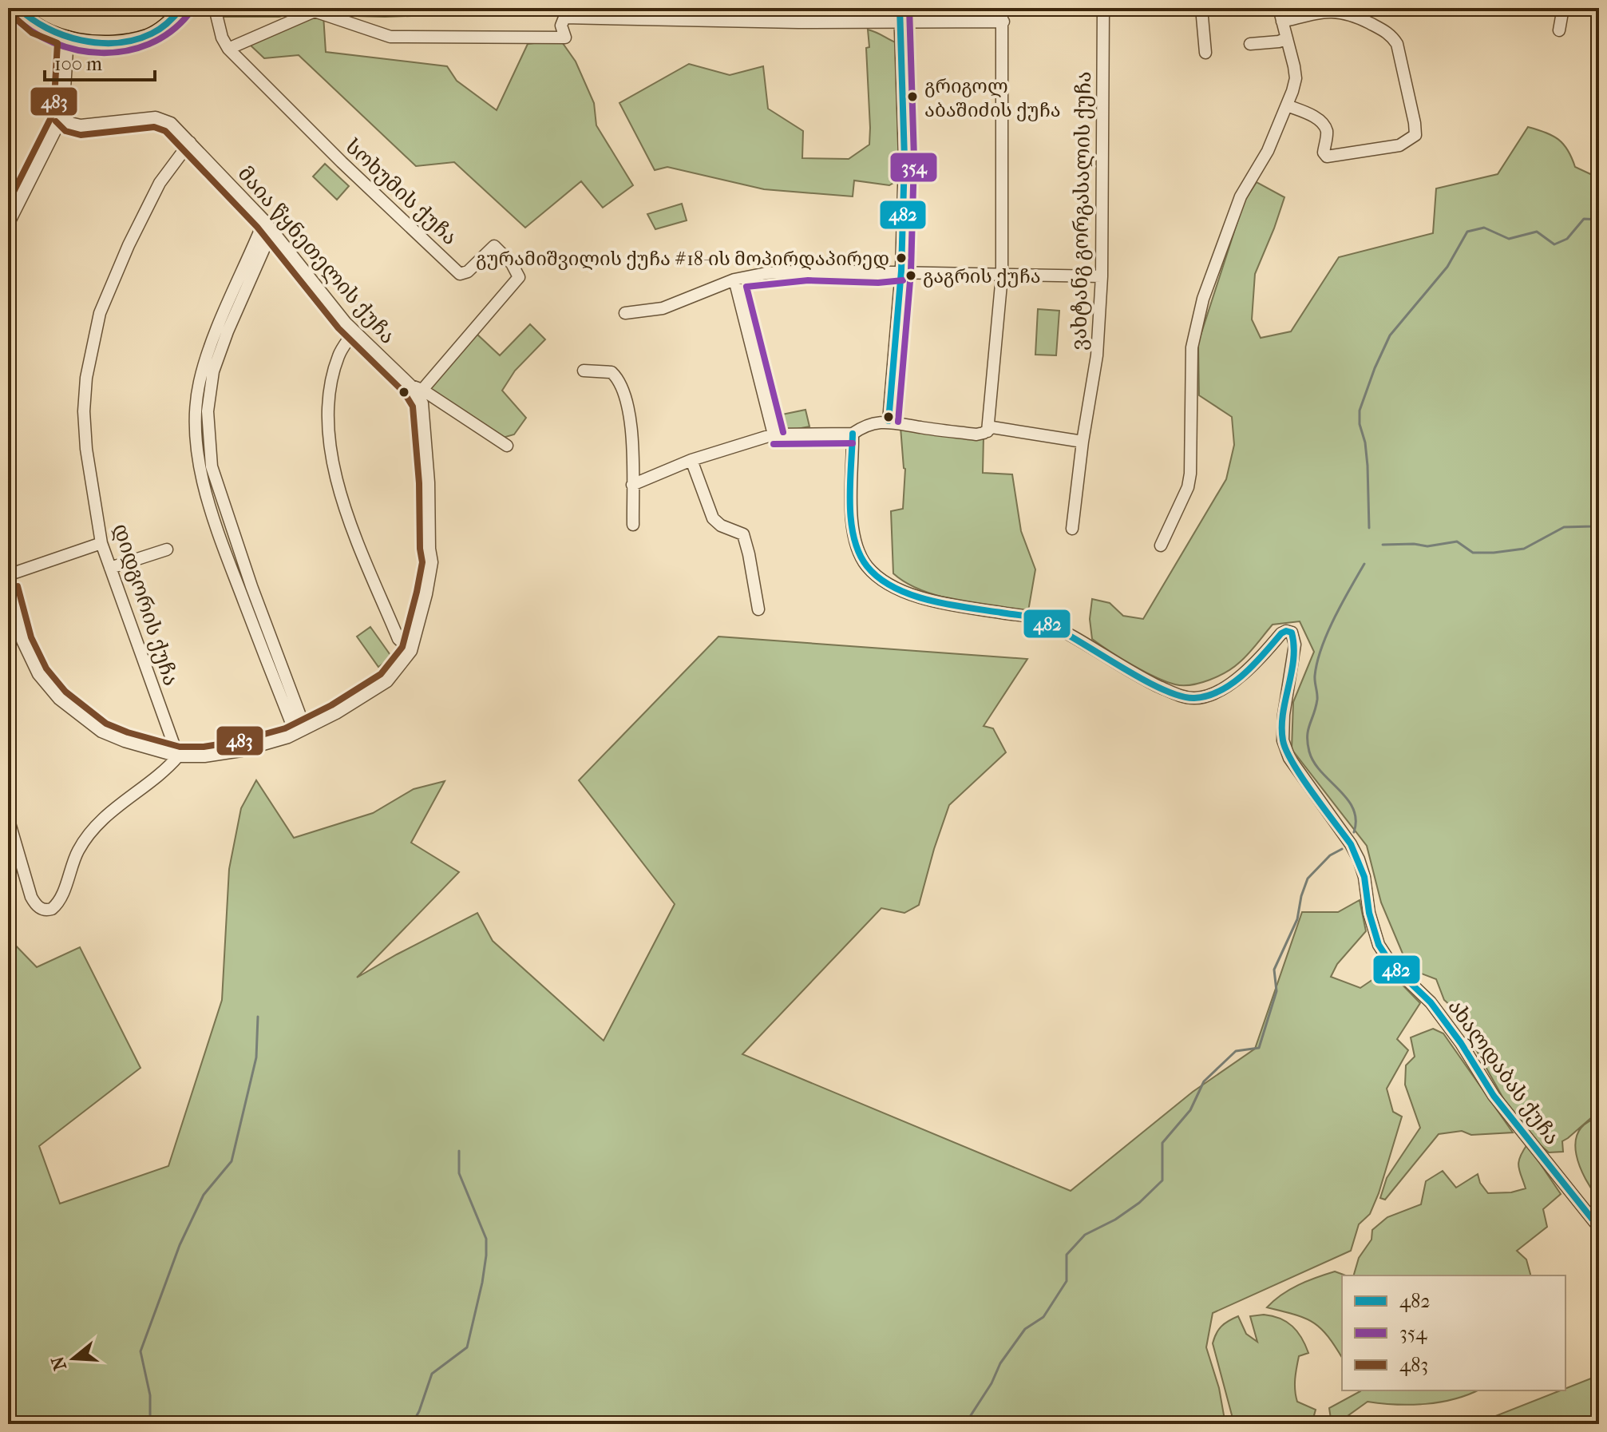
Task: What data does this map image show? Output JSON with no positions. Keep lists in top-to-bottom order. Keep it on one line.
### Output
{"streets":{"street":["სოხუმის ქუჩა","ვახტანგ გორგასალის ქუჩა","მაია წყნეთელის ქუჩა","დიდგორის ქუჩა","ახალდაბას ქუჩა"]},"crossings":[["სოხუმის ქუჩა","მაია წყნეთელის ქუჩა"],["მაია წყნეთელის ქუჩა","დიდგორის ქუჩა"]],"places":["გრიგოლ აბაშიძის ქუჩა","გურამიშვილის ქუჩა #18-ის მოპირდაპირედ","გაგრის ქუჩა"],"lines":["transit line 482","transit line 354","transit line 483"],"legend":["482","354","483"],"scale_bar":"100 m","north":"left"}
